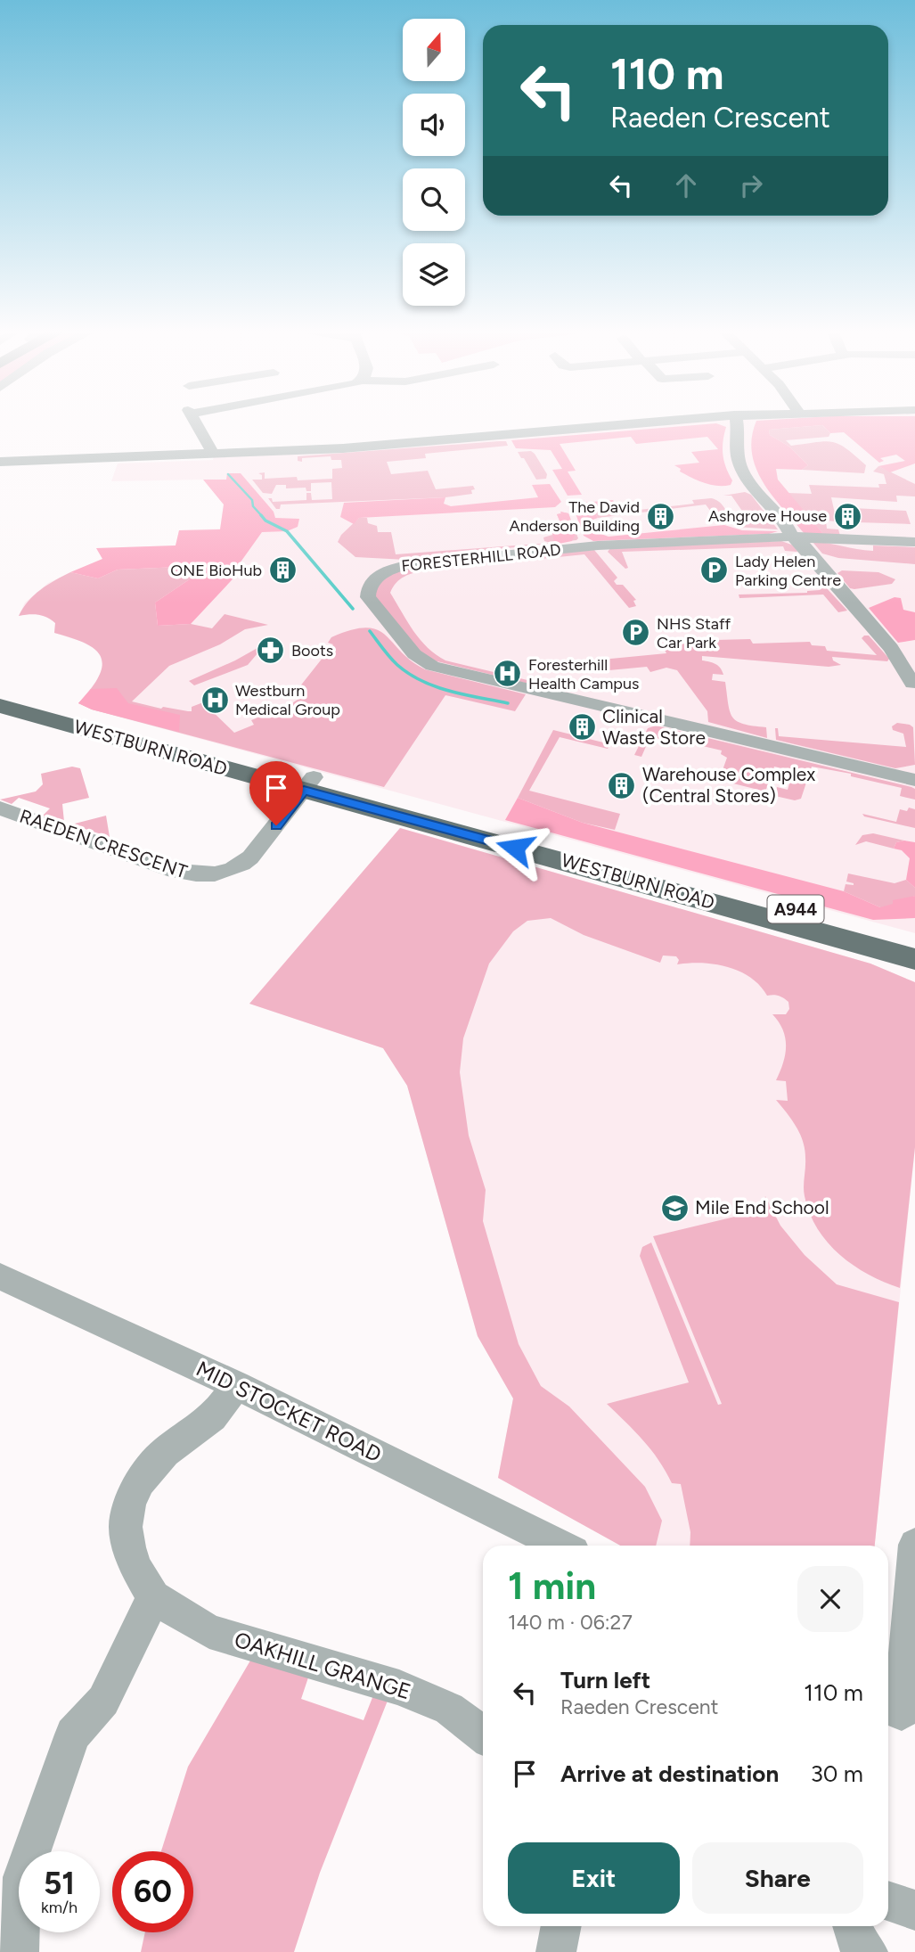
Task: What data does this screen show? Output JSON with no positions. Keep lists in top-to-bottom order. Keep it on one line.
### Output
{"streets":{"main road":["WESTBURN ROAD","A944"],"street":["FORESTERHILL ROAD","RAEDEN CRESCENT","MID STOCKET ROAD","OAKHILL GRANGE"]},"crossings":[["WESTBURN ROAD","RAEDEN CRESCENT"],["MID STOCKET ROAD","OAKHILL GRANGE"]],"places":{"building":["The David Anderson Building","Ashgrove House","ONE BioHub","Clinical Waste Store","Warehouse Complex (Central Stores)"],"parking":["Lady Helen Parking Centre","NHS Staff Car Park"],"pharmacy":["Boots"],"hospital":["Foresterhill Health Campus","Westburn Medical Group"],"school or university":["Mile End School"]},"north":"top","page":{"turn":["110 m","Raeden Crescent"],"heading":["1 min","140 m · 06:27"],"list":[{"name":"Turn left","note":"Raeden Crescent","value":"110 m"},{"name":"Arrive at destination","value":"30 m"}],"buttons":["Exit","Share"],"speed":"51 km/h","limit":"60"}}
